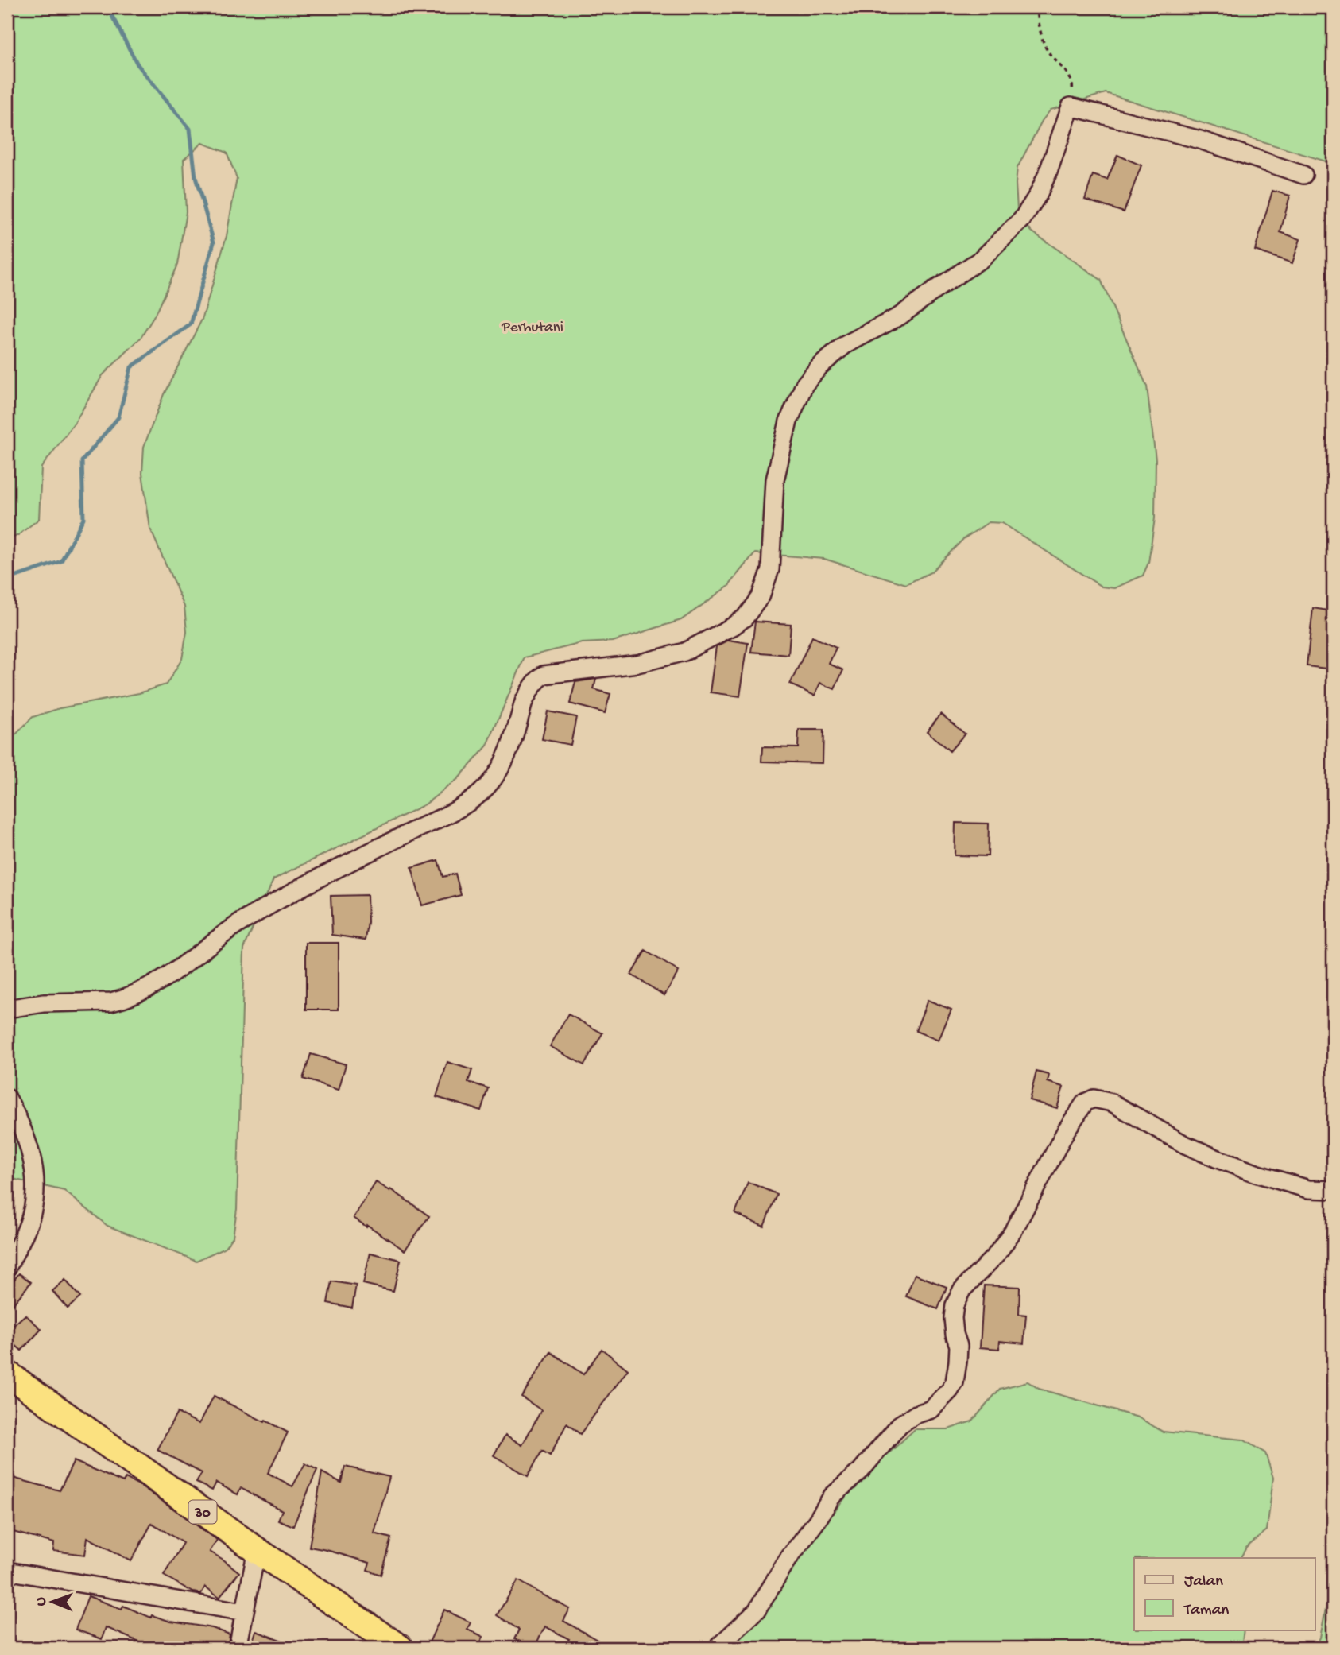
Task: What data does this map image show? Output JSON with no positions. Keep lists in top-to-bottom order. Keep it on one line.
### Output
{"streets":{"highway":["30"]},"parks":["Perhutani"],"legend":["Jalan","Taman"],"north":"left"}
